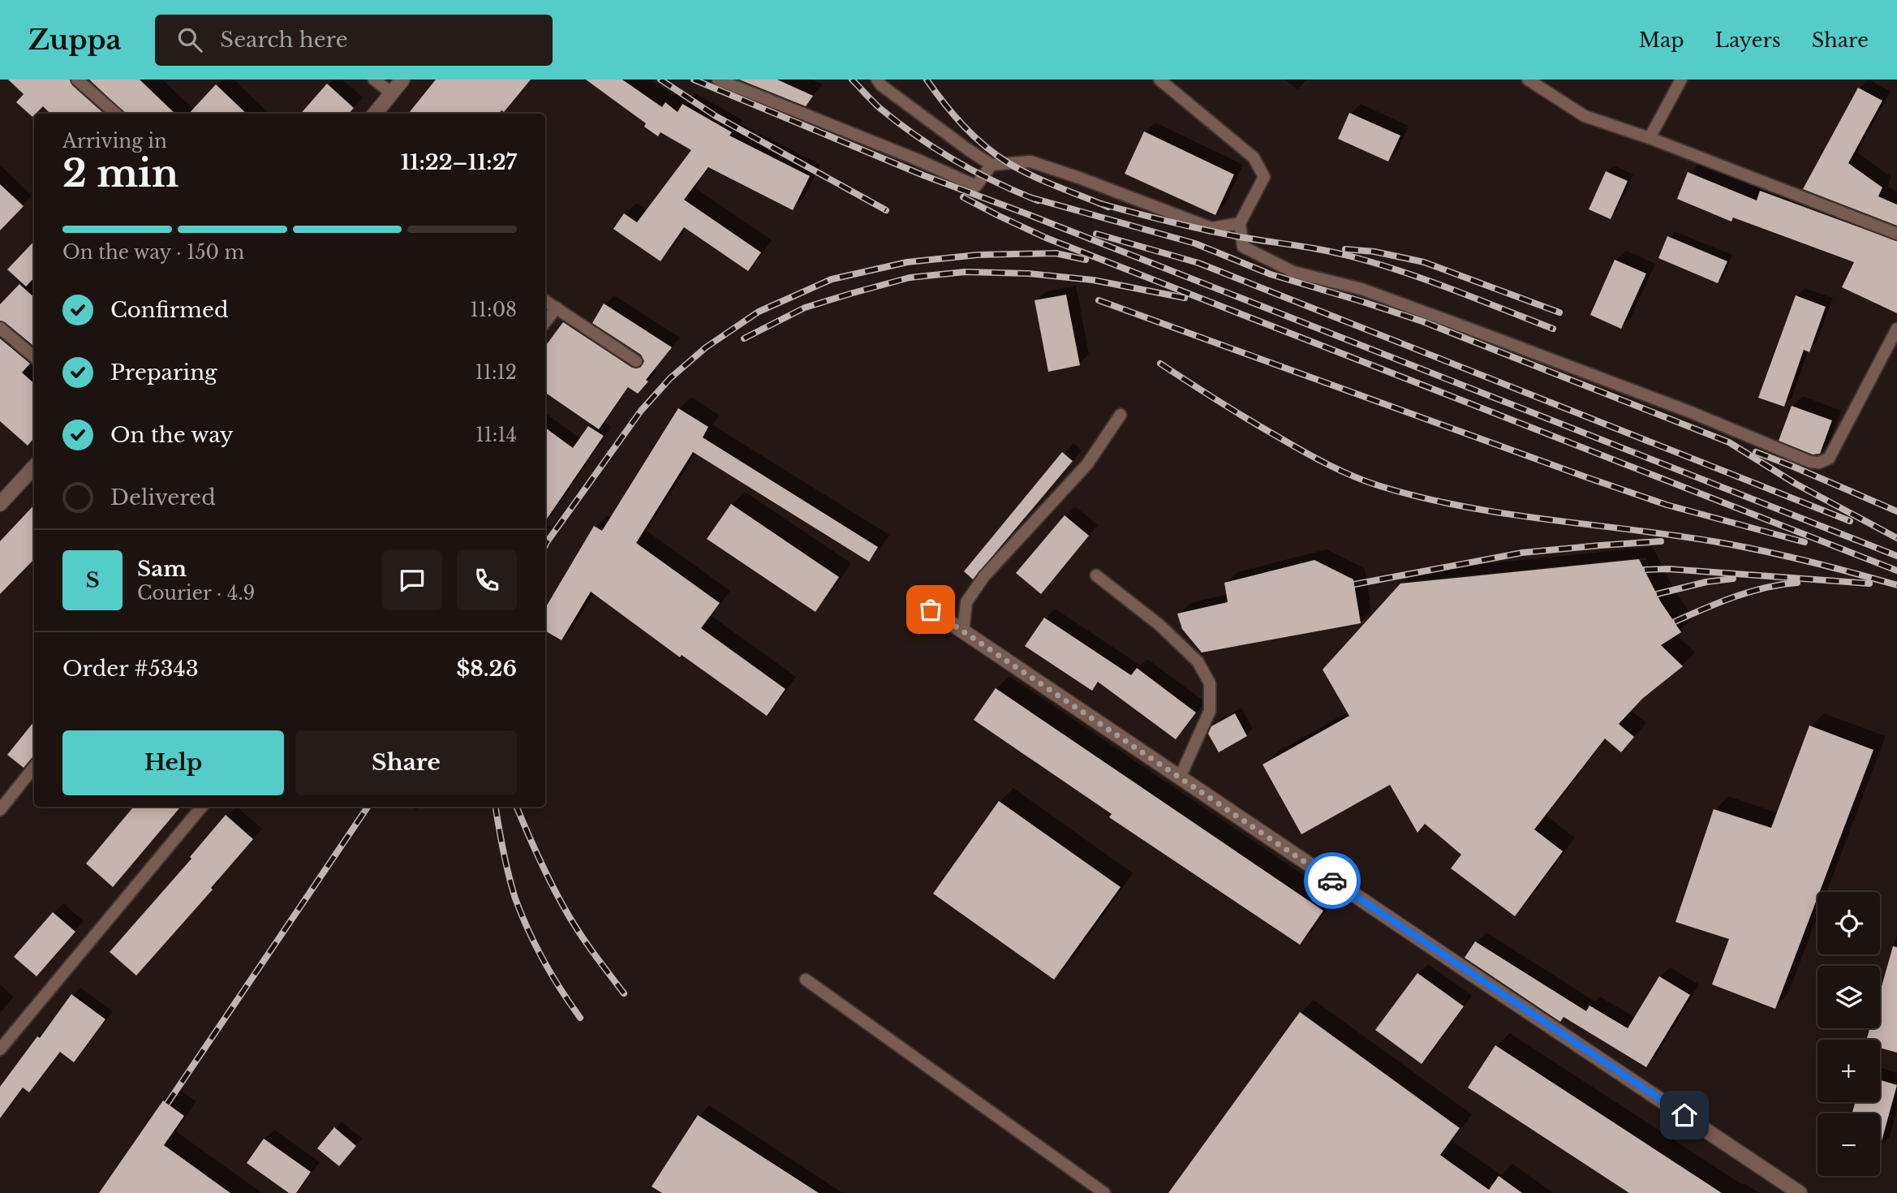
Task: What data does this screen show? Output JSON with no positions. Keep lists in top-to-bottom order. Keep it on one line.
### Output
{"page":{"header":"Zuppa","search":"Search here","nav":["Map","Layers","Share"],"heading":["2 min","Arriving in","11:22–11:27"],"panel":["Sam","Courier · 4.9","Order #5343","$8.26"],"bar":"On the way · 150 m","list":[["Confirmed","11:08"],["Preparing","11:12"],["On the way","11:14"],"Delivered"],"round":"S","buttons":["Help","Share"],"map_buttons":["+","−"]}}
